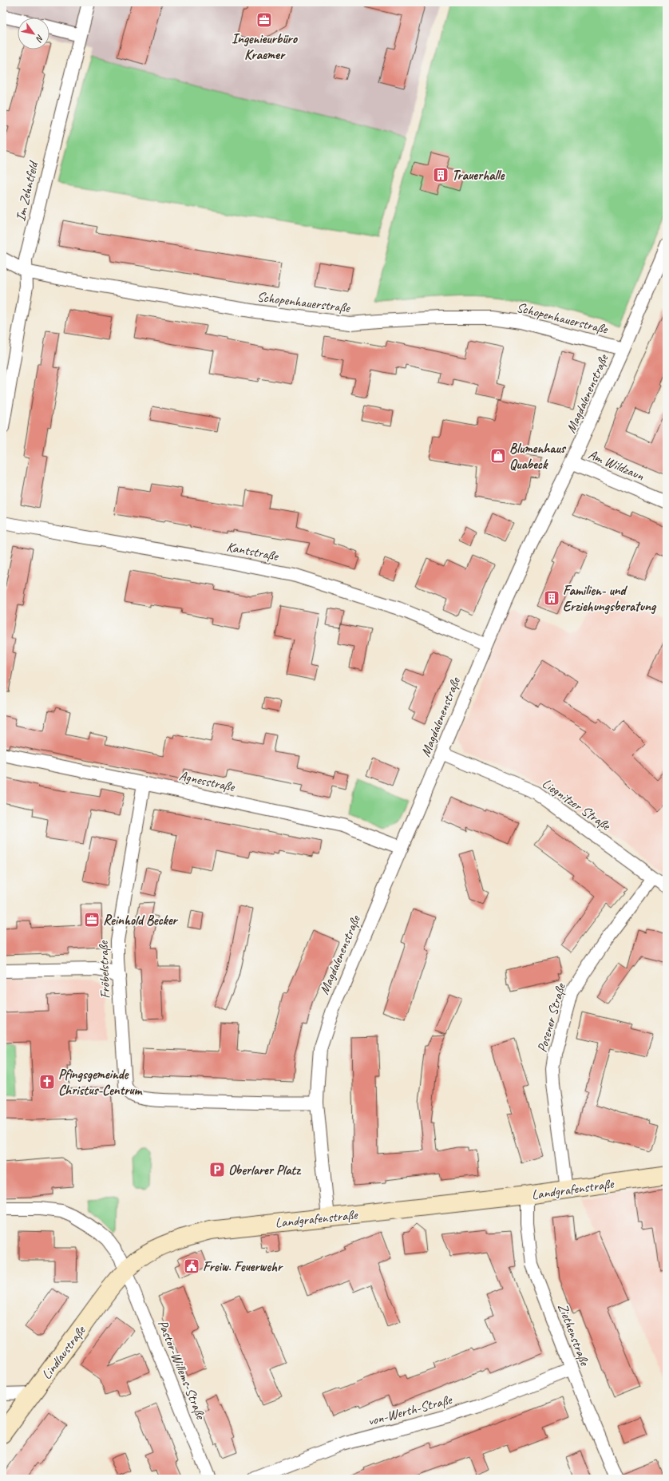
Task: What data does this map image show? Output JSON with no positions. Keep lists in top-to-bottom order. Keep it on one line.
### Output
{"streets":{"street":["Im Zehntfeld","Schopenhauerstraße","Magdalenenstraße","Am Wildzaun","Kantstraße","Agnesstraße","Liegnitzer Straße","Fröbelstraße","Posener Straße","Landgrafenstraße","Ziethenstraße","Lindlaustraße","Pastor-Willems-Straße","von-Werth-Straße"]},"crossings":[["Im Zehntfeld","Schopenhauerstraße"],["Schopenhauerstraße","Magdalenenstraße"],["Magdalenenstraße","Am Wildzaun"],["Magdalenenstraße","Kantstraße"],["Magdalenenstraße","Agnesstraße"],["Magdalenenstraße","Liegnitzer Straße"],["Magdalenenstraße","Fröbelstraße"],["Magdalenenstraße","Landgrafenstraße"],["Agnesstraße","Fröbelstraße"],["Liegnitzer Straße","Posener Straße"],["Posener Straße","Landgrafenstraße"],["Landgrafenstraße","Ziethenstraße"],["Landgrafenstraße","Lindlaustraße"],["Landgrafenstraße","Pastor-Willems-Straße"],["Ziethenstraße","von-Werth-Straße"],["Lindlaustraße","Pastor-Willems-Straße"]],"places":{"office":["Ingenieurbüro Kraemer","Reinhold Becker"],"building":["Trauerhalle","Familien- und Erziehungsberatung"],"shop":["Blumenhaus Quabeck"],"church":["Pfingsgemeinde Christus-Centrum"],"parking":["Oberlarer Platz"],"public building":["Freiw. Feuerwehr"]},"north":"bottom right"}
